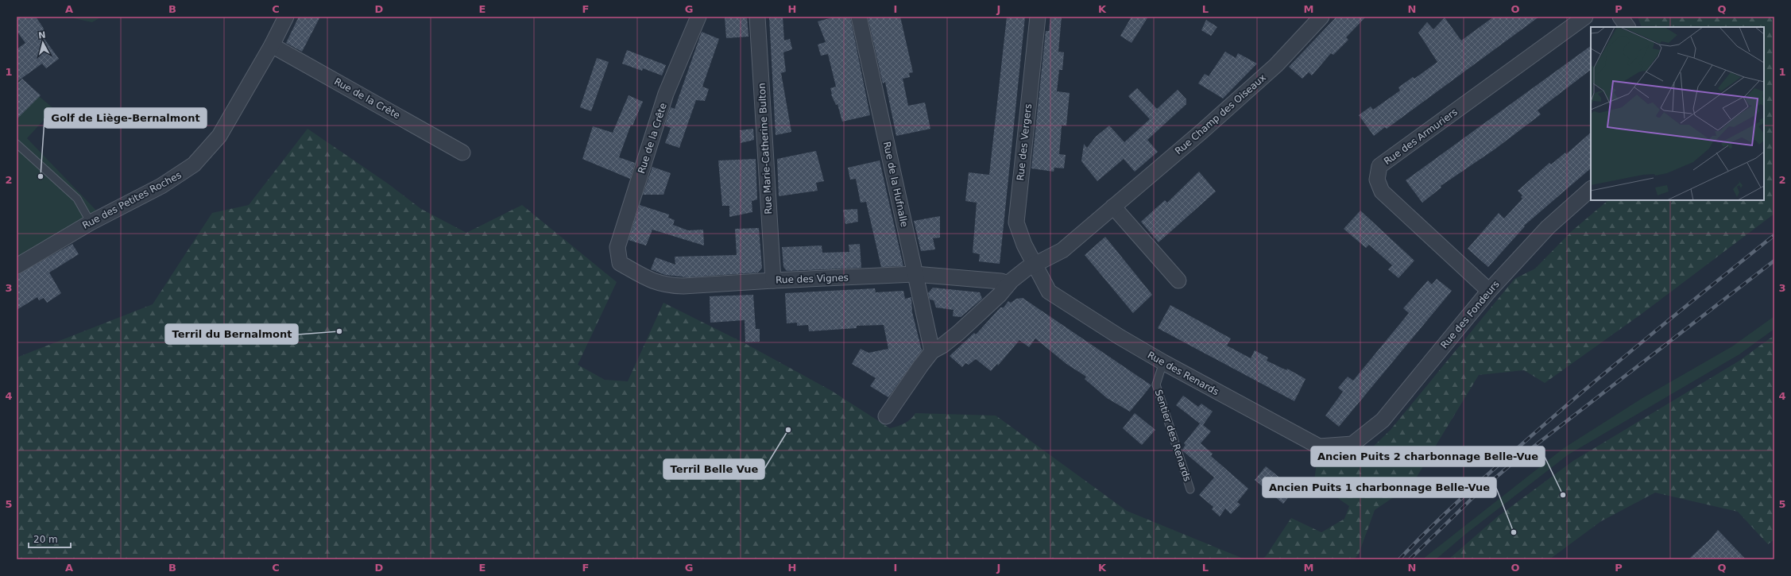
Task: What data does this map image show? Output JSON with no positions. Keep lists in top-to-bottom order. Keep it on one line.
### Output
{"streets":{"street":["Rue de la Crête","Rue Champ des Oiseaux","Rue des Armuriers","Rue des Vergers","Rue Marie-Catherine Bulton","Rue de la Hufnalle","Rue des Petites Roches","Rue des Vignes","Rue des Fondeurs","Rue des Renards"],"lane":["Sentier des Renards"]},"crossings":[["Rue de la Crête","Rue des Petites Roches"],["Rue de la Crête","Rue des Vignes"],["Rue Champ des Oiseaux","Rue des Vergers"],["Rue Champ des Oiseaux","Rue de la Hufnalle"],["Rue Champ des Oiseaux","Rue des Vignes"],["Rue Champ des Oiseaux","Rue des Renards"],["Rue des Armuriers","Rue des Fondeurs"],["Rue des Vergers","Rue des Renards"],["Rue Marie-Catherine Bulton","Rue des Vignes"],["Rue de la Hufnalle","Rue des Vignes"],["Rue des Fondeurs","Rue des Renards"],["Rue des Renards","Sentier des Renards"]],"places":["Golf de Liège-Bernalmont","Terril du Bernalmont","Terril Belle Vue","Ancien Puits 2 charbonnage Belle-Vue","Ancien Puits 1 charbonnage Belle-Vue"],"scale_bar":"20 m","north":"top","grid":{"columns":["A","B","C","D","E","F","G","H","I","J","K","L","M","N","O","P","Q"],"rows":["1","2","3","4","5"]}}
